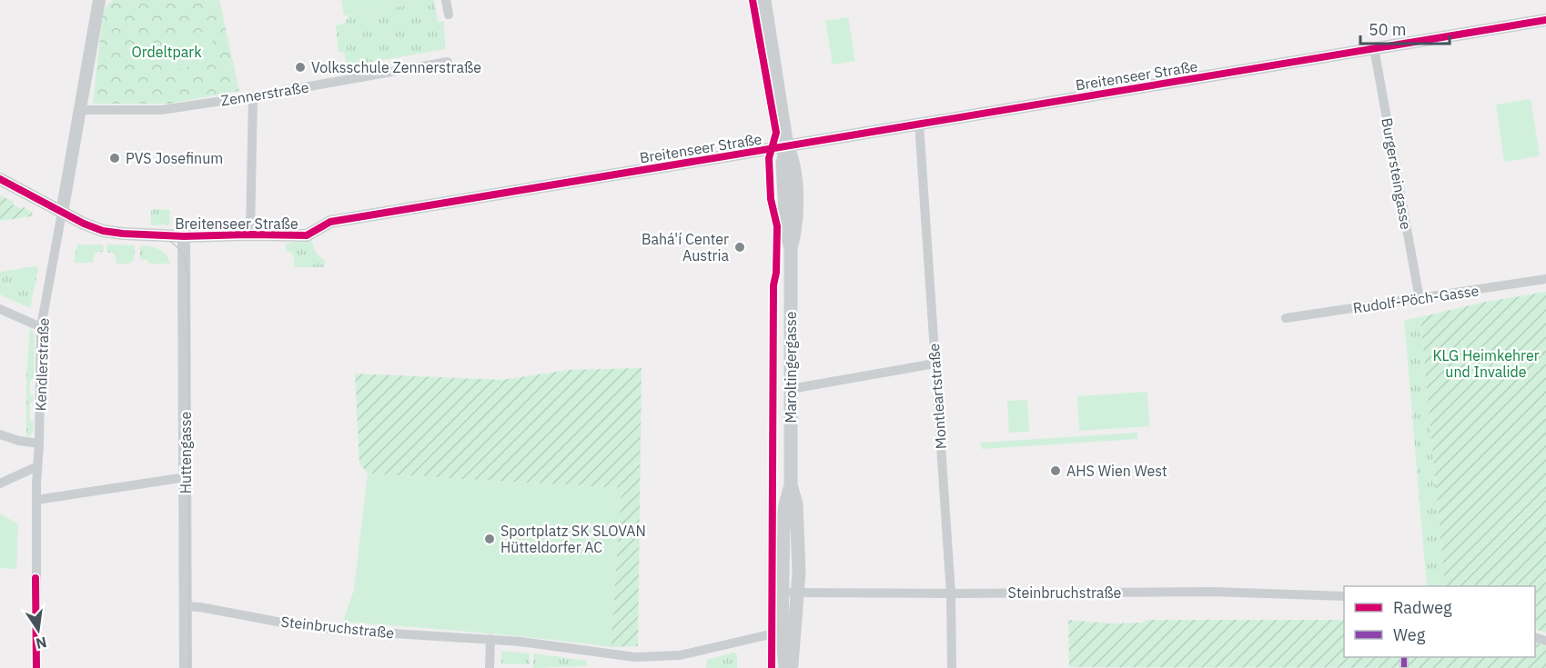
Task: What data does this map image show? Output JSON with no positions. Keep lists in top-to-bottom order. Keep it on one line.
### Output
{"streets":{"main road":["Maroltingergasse"],"street":["Breitenseer Straße","Zennerstraße","Burgersteingasse","Rudolf-Pöch-Gasse","Kendlerstraße","Montleartstraße","Huttengasse","Steinbruchstraße"]},"crossings":[["Breitenseer Straße","Burgersteingasse"],["Breitenseer Straße","Kendlerstraße"],["Breitenseer Straße","Maroltingergasse"],["Breitenseer Straße","Montleartstraße"],["Breitenseer Straße","Huttengasse"],["Zennerstraße","Kendlerstraße"],["Burgersteingasse","Rudolf-Pöch-Gasse"],["Maroltingergasse","Steinbruchstraße"],["Montleartstraße","Steinbruchstraße"],["Huttengasse","Steinbruchstraße"]],"parks":["Ordeltpark","KLG Heimkehrer und Invalide"],"places":["Volksschule Zennerstraße","PVS Josefinum","Bahá'í Center Austria","AHS Wien West","Sportplatz SK SLOVAN Hütteldorfer AC"],"legend":["Radweg","Weg"],"scale_bar":"50 m","north":"bottom"}
